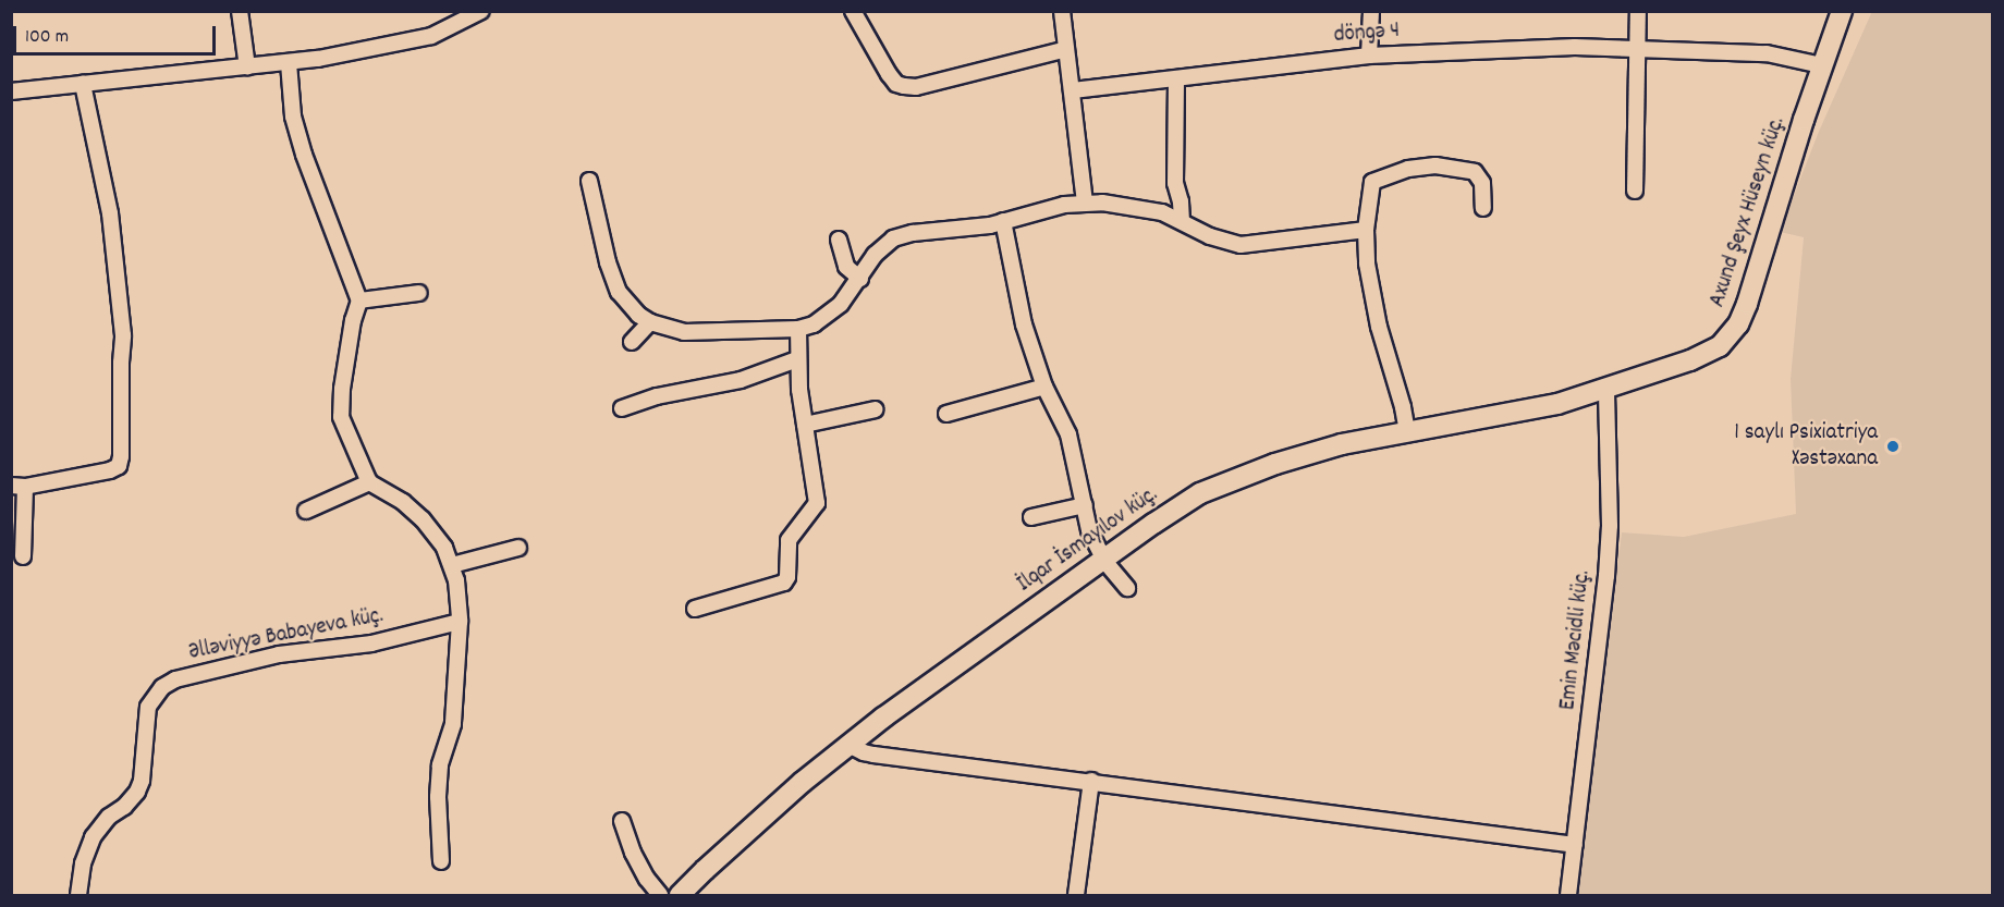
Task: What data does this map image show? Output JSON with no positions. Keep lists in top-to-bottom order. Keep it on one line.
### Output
{"streets":{"main road":["Axund Şeyx Hüseyn küç.","İlqar İsmayılov küç."],"street":["döngə 4","Əlləviyyə Babayeva küç.","Emin Məcidli küç."]},"crossings":[["döngə 4","Axund Şeyx Hüseyn küç."],["Axund Şeyx Hüseyn küç.","İlqar İsmayılov küç."],["Axund Şeyx Hüseyn küç.","Emin Məcidli küç."],["İlqar İsmayılov küç.","Emin Məcidli küç."]],"places":["1 saylı Psixiatriya Xəstəxana"],"scale_bar":"100 m"}
